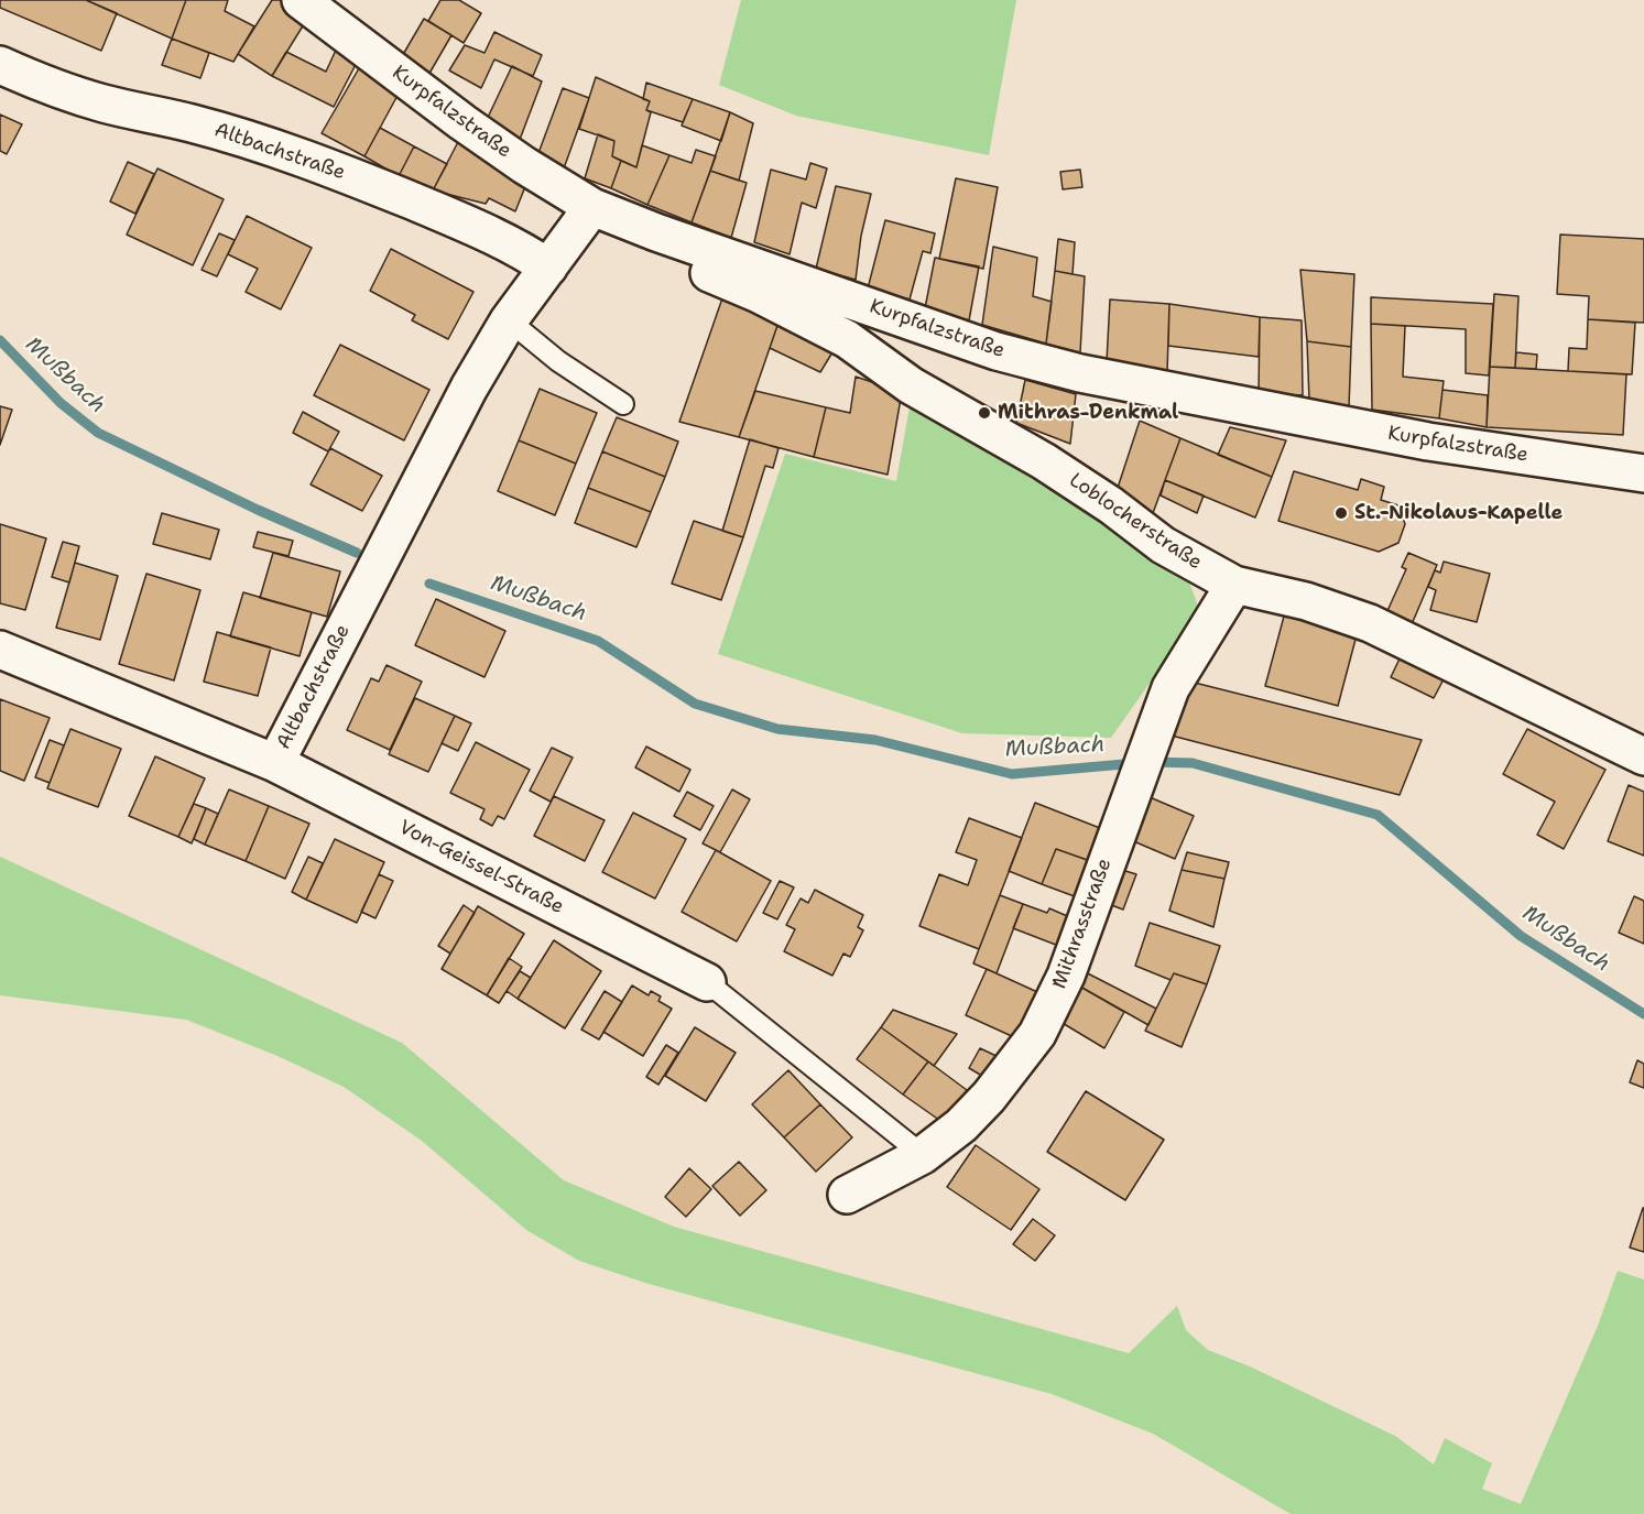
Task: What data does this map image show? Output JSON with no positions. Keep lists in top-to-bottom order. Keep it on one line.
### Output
{"streets":{"street":["Kurpfalzstraße","Altbachstraße","Loblocherstraße","Von-Geissel-Straße","Mithrasstraße"]},"crossings":[["Kurpfalzstraße","Altbachstraße"],["Kurpfalzstraße","Loblocherstraße"],["Altbachstraße","Von-Geissel-Straße"],["Loblocherstraße","Mithrasstraße"],["Von-Geissel-Straße","Mithrasstraße"]],"water":["Mußbach"],"places":["Mithras-Denkmal","St.-Nikolaus-Kapelle"]}
